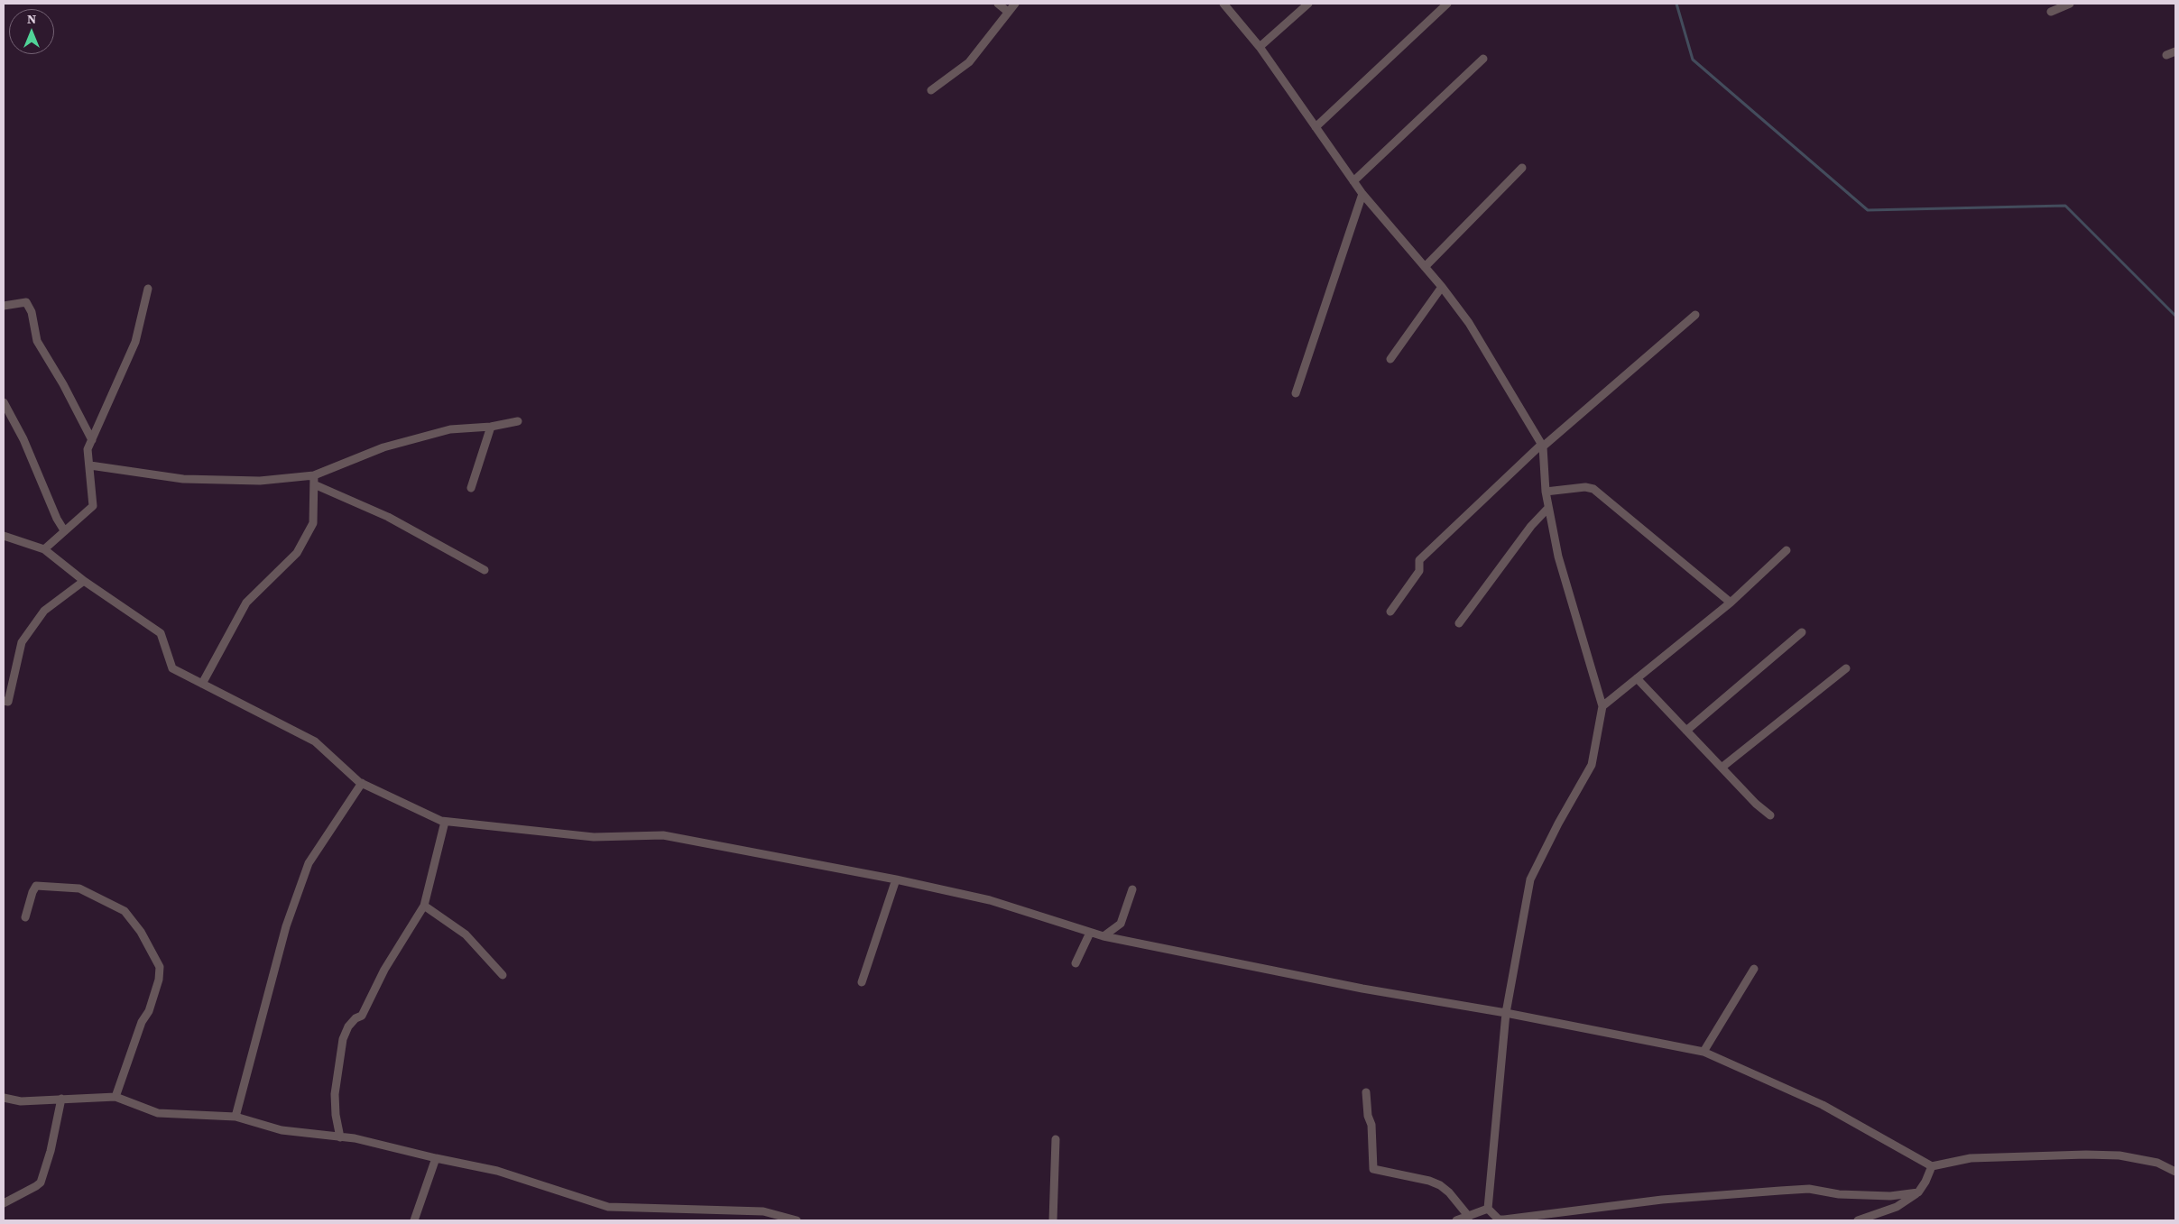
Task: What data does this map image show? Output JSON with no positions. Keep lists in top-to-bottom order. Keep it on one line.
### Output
{"north":"top"}
